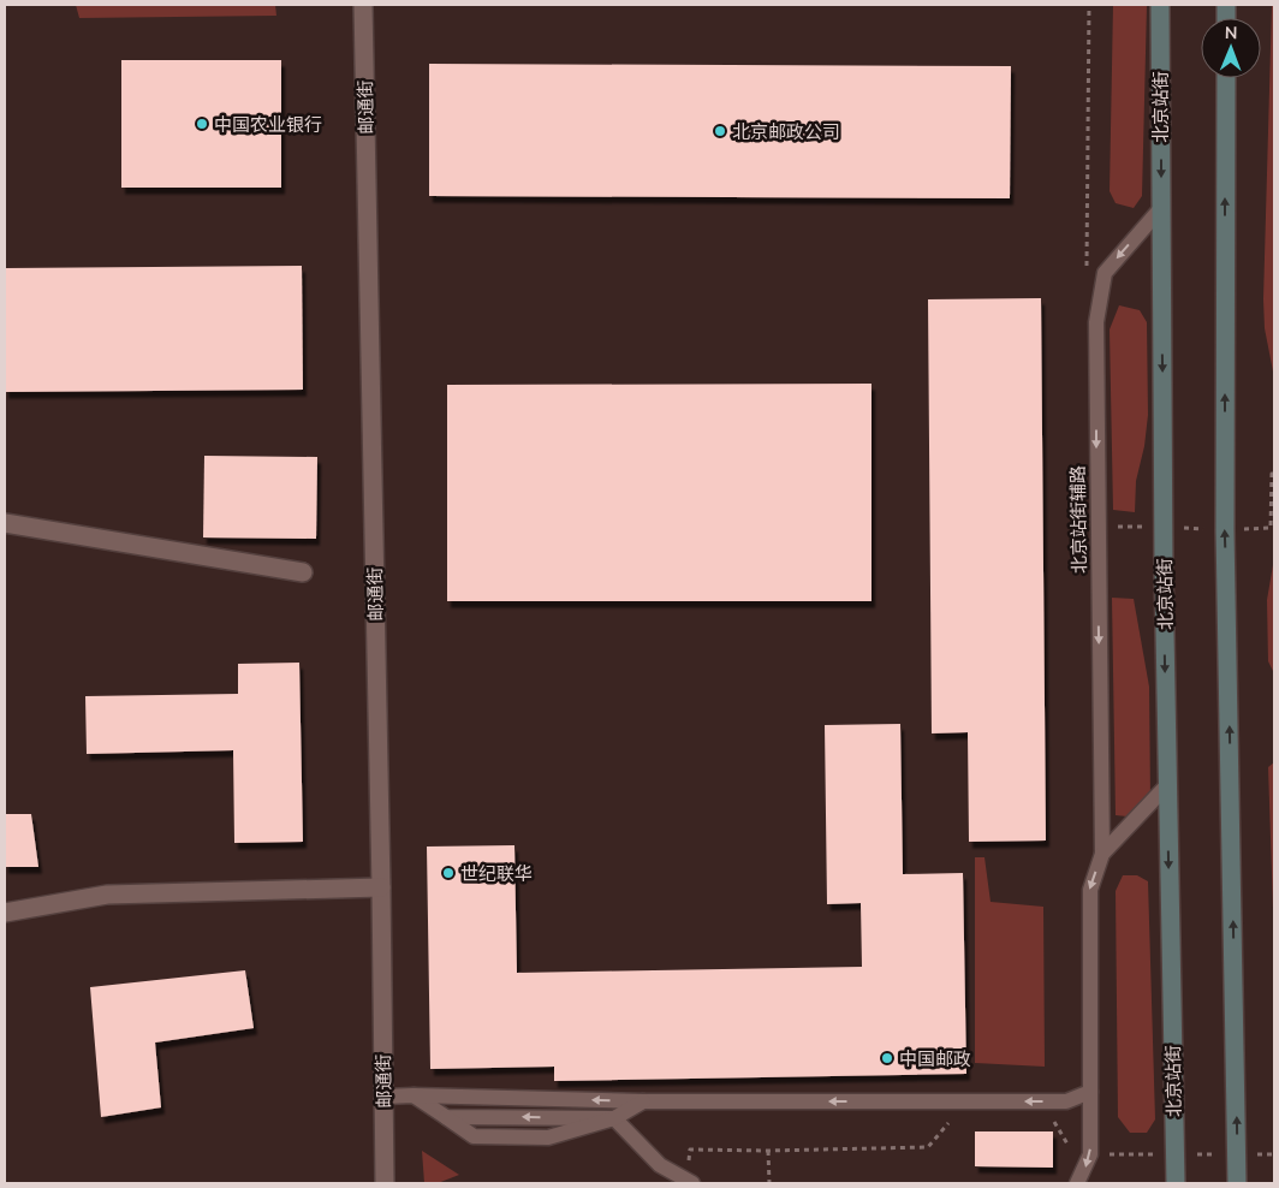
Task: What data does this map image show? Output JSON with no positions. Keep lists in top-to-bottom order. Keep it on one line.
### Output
{"streets":{"main road":["北京站街"],"street":["邮通街"],"lane":["北京站街辅路"]},"crossings":[["北京站街","北京站街辅路"]],"one_way":["北京站街辅路"],"places":["中国农业银行","北京邮政公司","世纪联华","中国邮政"],"north":"top"}
